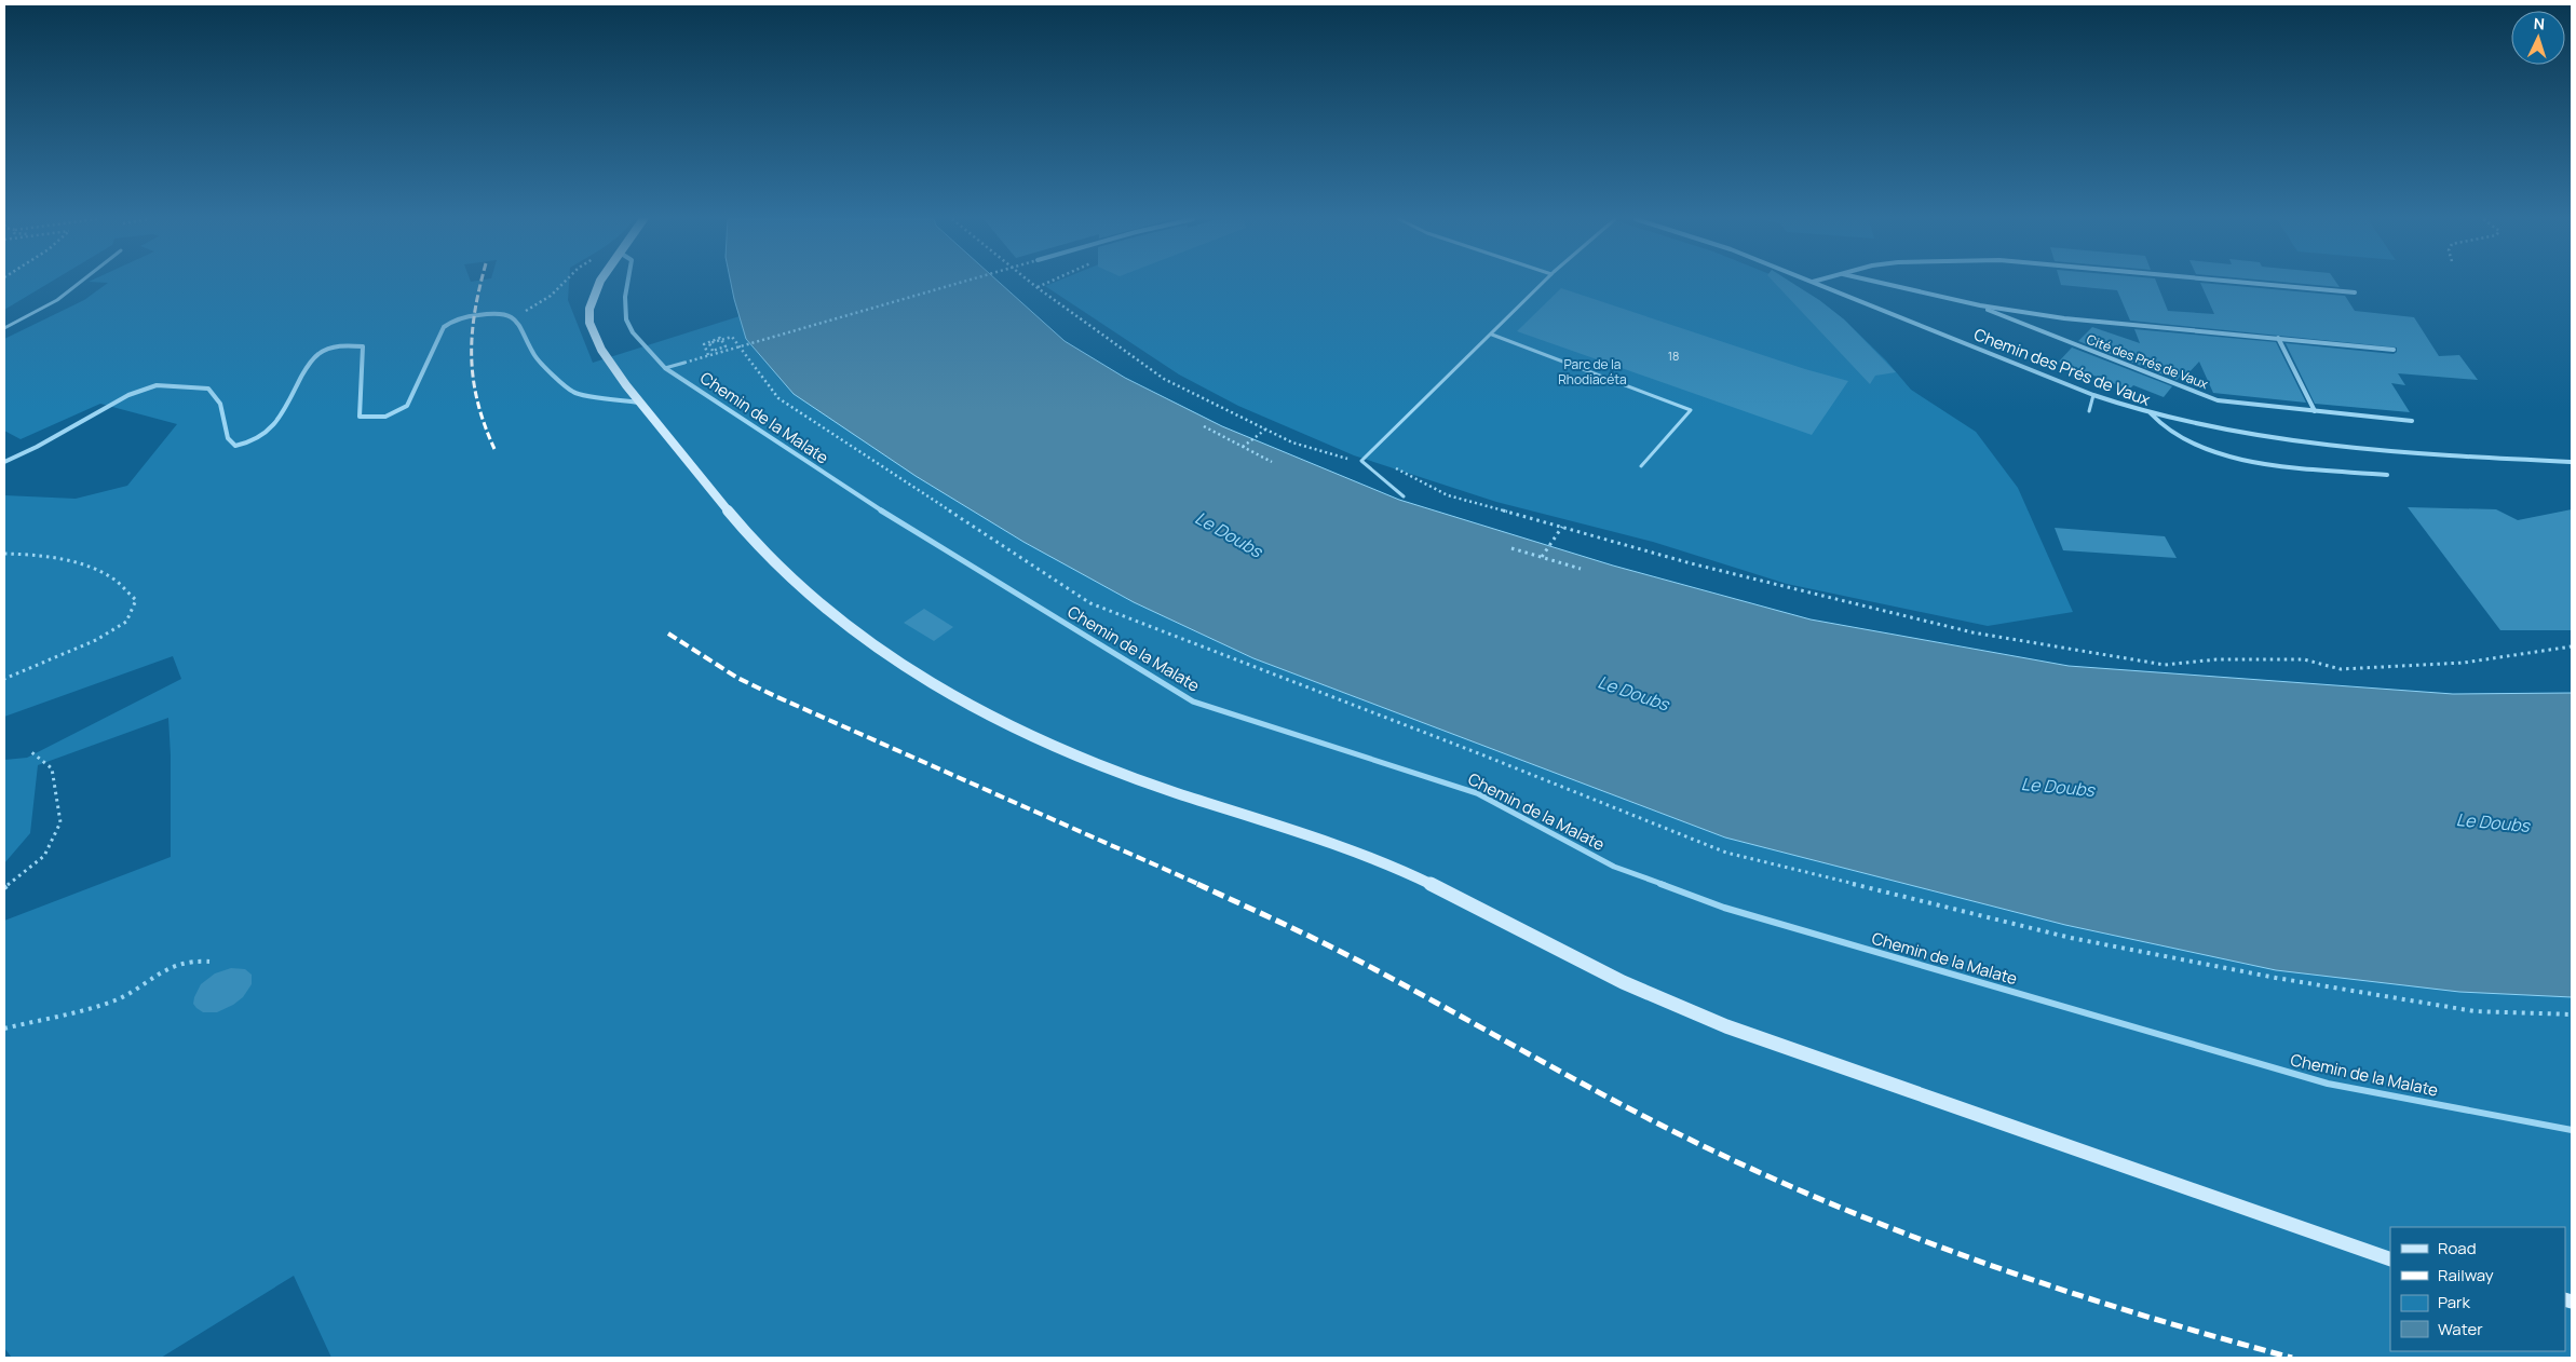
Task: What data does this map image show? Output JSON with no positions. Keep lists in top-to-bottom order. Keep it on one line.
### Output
{"streets":{"street":["Cité des Prés de Vaux","Chemin des Prés de Vaux","Chemin de la Malate"]},"water":["Le Doubs"],"parks":["Parc de la Rhodiacéta"],"house_numbers":["18"],"legend":["Road","Railway","Park","Water"],"north":"top"}
